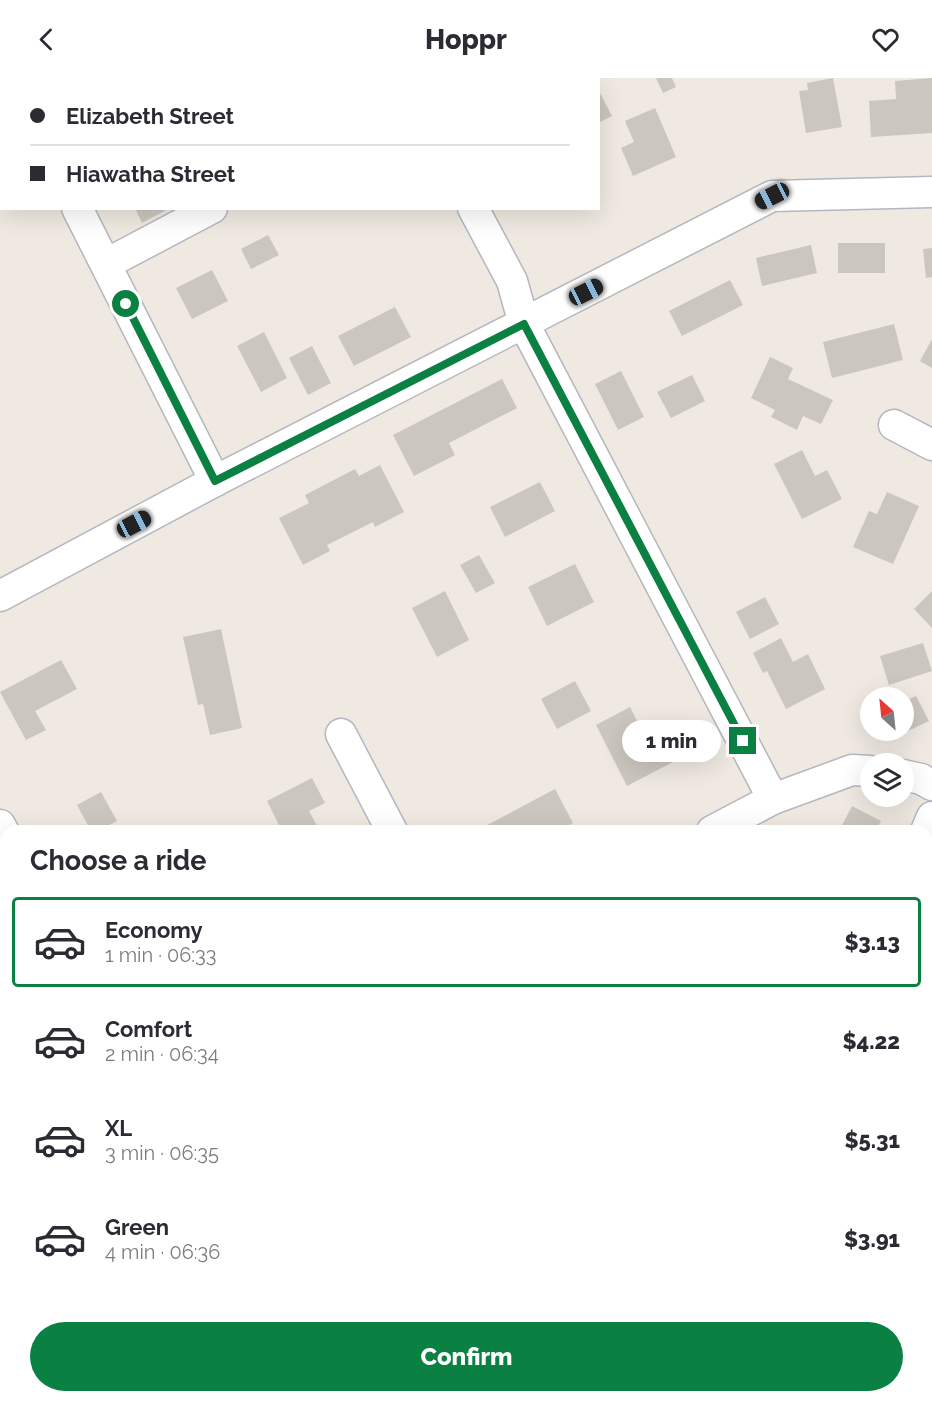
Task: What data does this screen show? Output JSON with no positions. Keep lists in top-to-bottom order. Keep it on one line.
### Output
{"north":"top left","page":{"header":"Hoppr","banner":["Elizabeth Street","Hiawatha Street"],"bubble":"1 min","heading":"Choose a ride","list":[{"name":"Economy","note":"1 min · 06:33","value":"$3.13"},{"name":"Comfort","note":"2 min · 06:34","value":"$4.22"},{"name":"XL","note":"3 min · 06:35","value":"$5.31"},{"name":"Green","note":"4 min · 06:36","value":"$3.91"}],"buttons":"Confirm"}}
